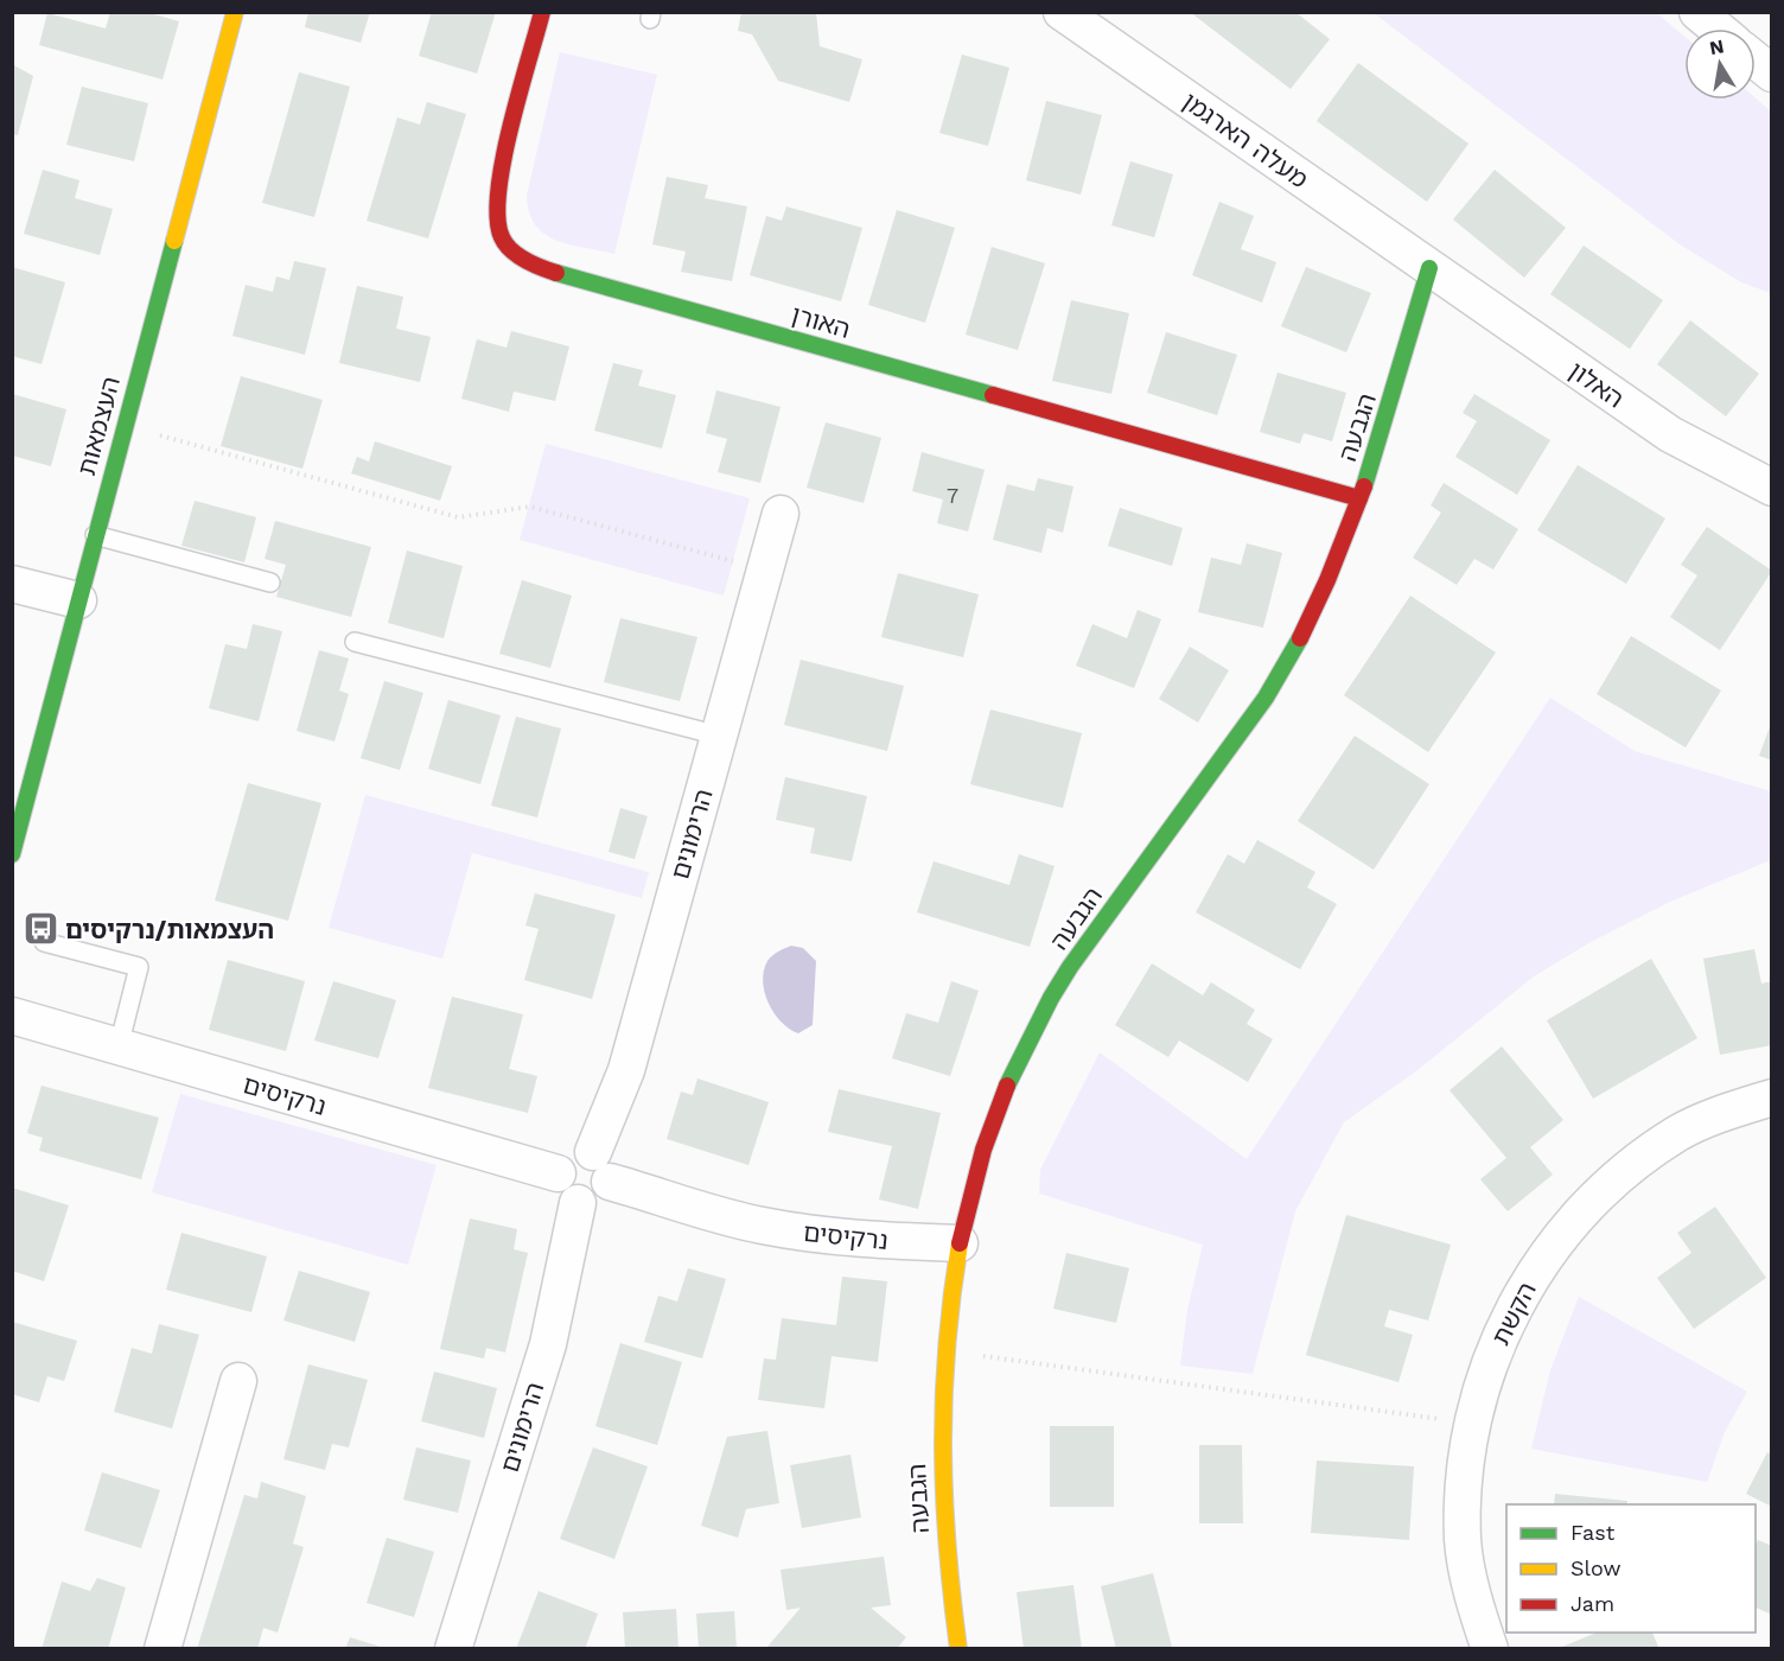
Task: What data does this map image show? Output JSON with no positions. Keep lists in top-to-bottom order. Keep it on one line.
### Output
{"streets":{"street":["מעלה הארגמן","האורן","האלון","העצמאות","הגבעה","הרימונים","נרקיסים","הקשת"]},"crossings":[["מעלה הארגמן","האלון"],["מעלה הארגמן","הגבעה"],["האורן","הגבעה"],["האלון","הגבעה"],["הגבעה","נרקיסים"],["הרימונים","נרקיסים"]],"places":{"bus stop":["העצמאות/נרקיסים"]},"house_numbers":["7"],"legend":["Fast","Slow","Jam"],"north":"top"}
